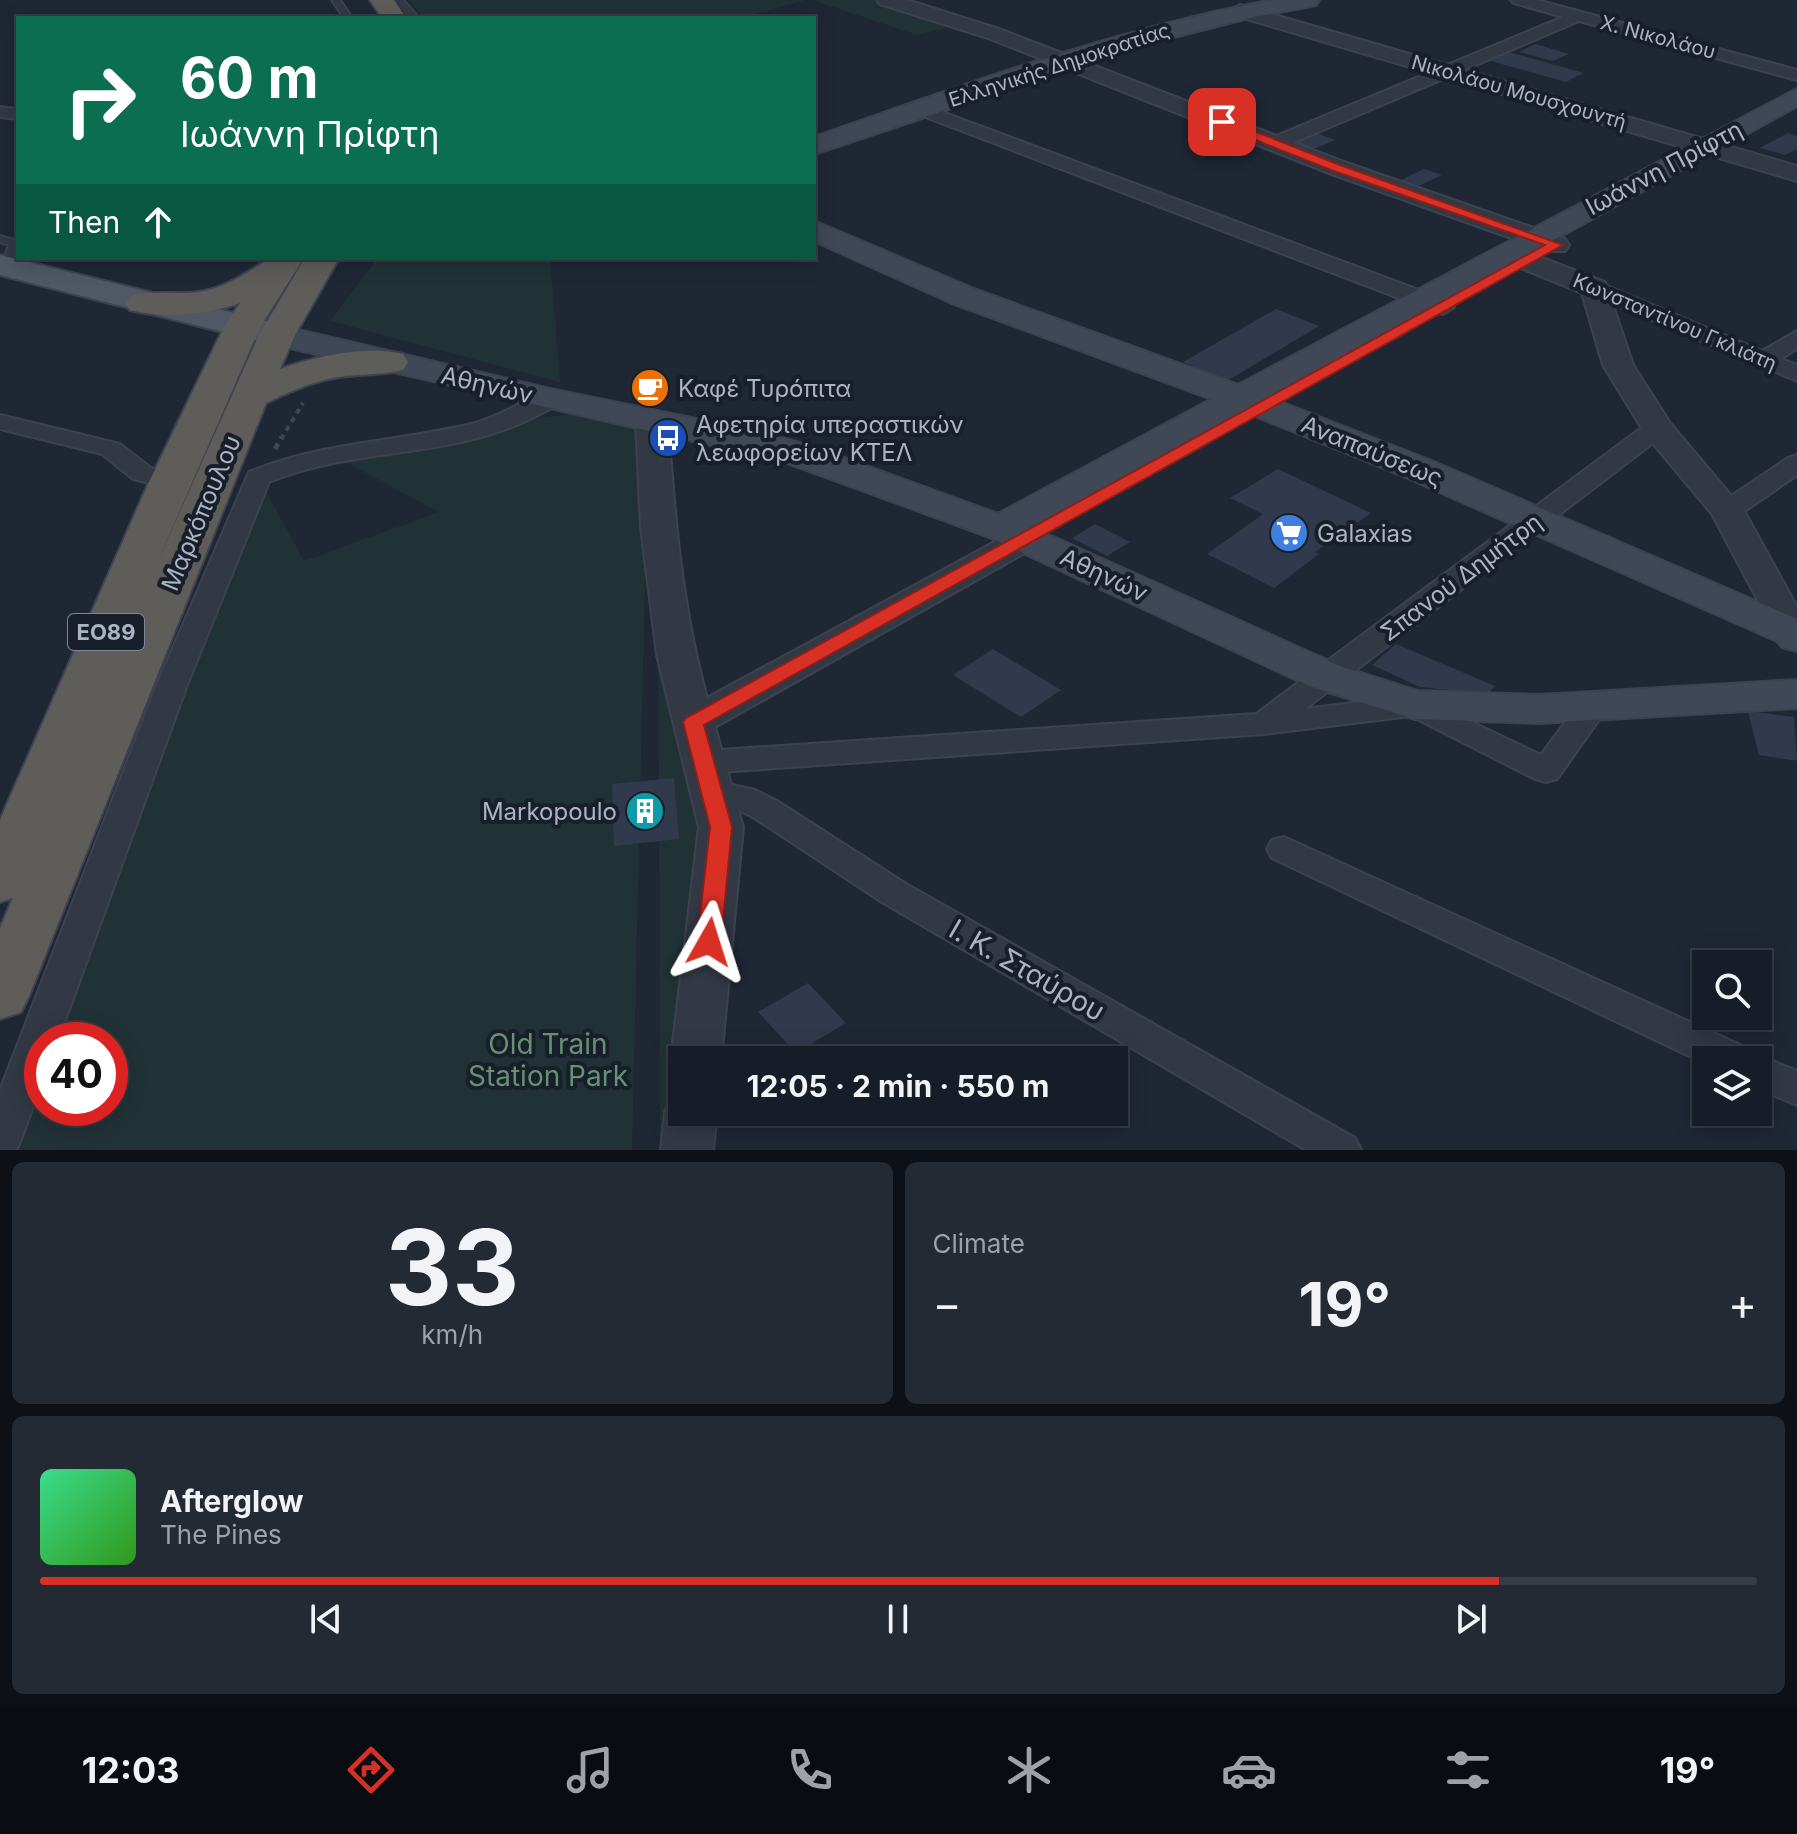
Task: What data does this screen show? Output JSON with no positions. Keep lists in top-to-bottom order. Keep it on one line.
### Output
{"streets":{"highway":["Μαρκόπουλου","ΕΟ89"],"main road":["Ελληνικής Δημοκρατίας","Ιωάννη Πρίφτη","Αθηνών","Αναπαύσεως"],"street":["Χ. Νικολάου","Νικολάου Μουσχουντή","Κωνσταντίνου Γκλιάτη","Σπανού Δημήτρη","Ι. Κ. Σταύρου"]},"crossings":[["Ελληνικής Δημοκρατίας","Νικολάου Μουσχουντή"],["Ελληνικής Δημοκρατίας","Κωνσταντίνου Γκλιάτη"],["Νικολάου Μουσχουντή","Ιωάννη Πρίφτη"],["Ιωάννη Πρίφτη","Κωνσταντίνου Γκλιάτη"],["Ιωάννη Πρίφτη","Αθηνών"],["Ιωάννη Πρίφτη","Αναπαύσεως"],["Ιωάννη Πρίφτη","Ι. Κ. Σταύρου"],["Αθηνών","Μαρκόπουλου"],["Αθηνών","Σπανού Δημήτρη"],["Αναπαύσεως","Σπανού Δημήτρη"]],"parks":["Old Train Station Park"],"places":{"cafe":["Καφέ Τυρóπιτα"],"bus stop":["Αφετηρία υπεραστικών λεωφορείων ΚΤΕΛ"],"supermarket":["Galaxias"],"building":["Markopoulo"]},"page":{"turn":["60 m","Ιωάννη Πρίφτη"],"then":"Then","limit":"40","trip":"12:05 · 2 min · 550 m","tile":[["33","km/h"],"Climate"],"heat":["−","19°","+"],"song":["Afterglow","The Pines"],"tabs":["12:03","19°"]}}
